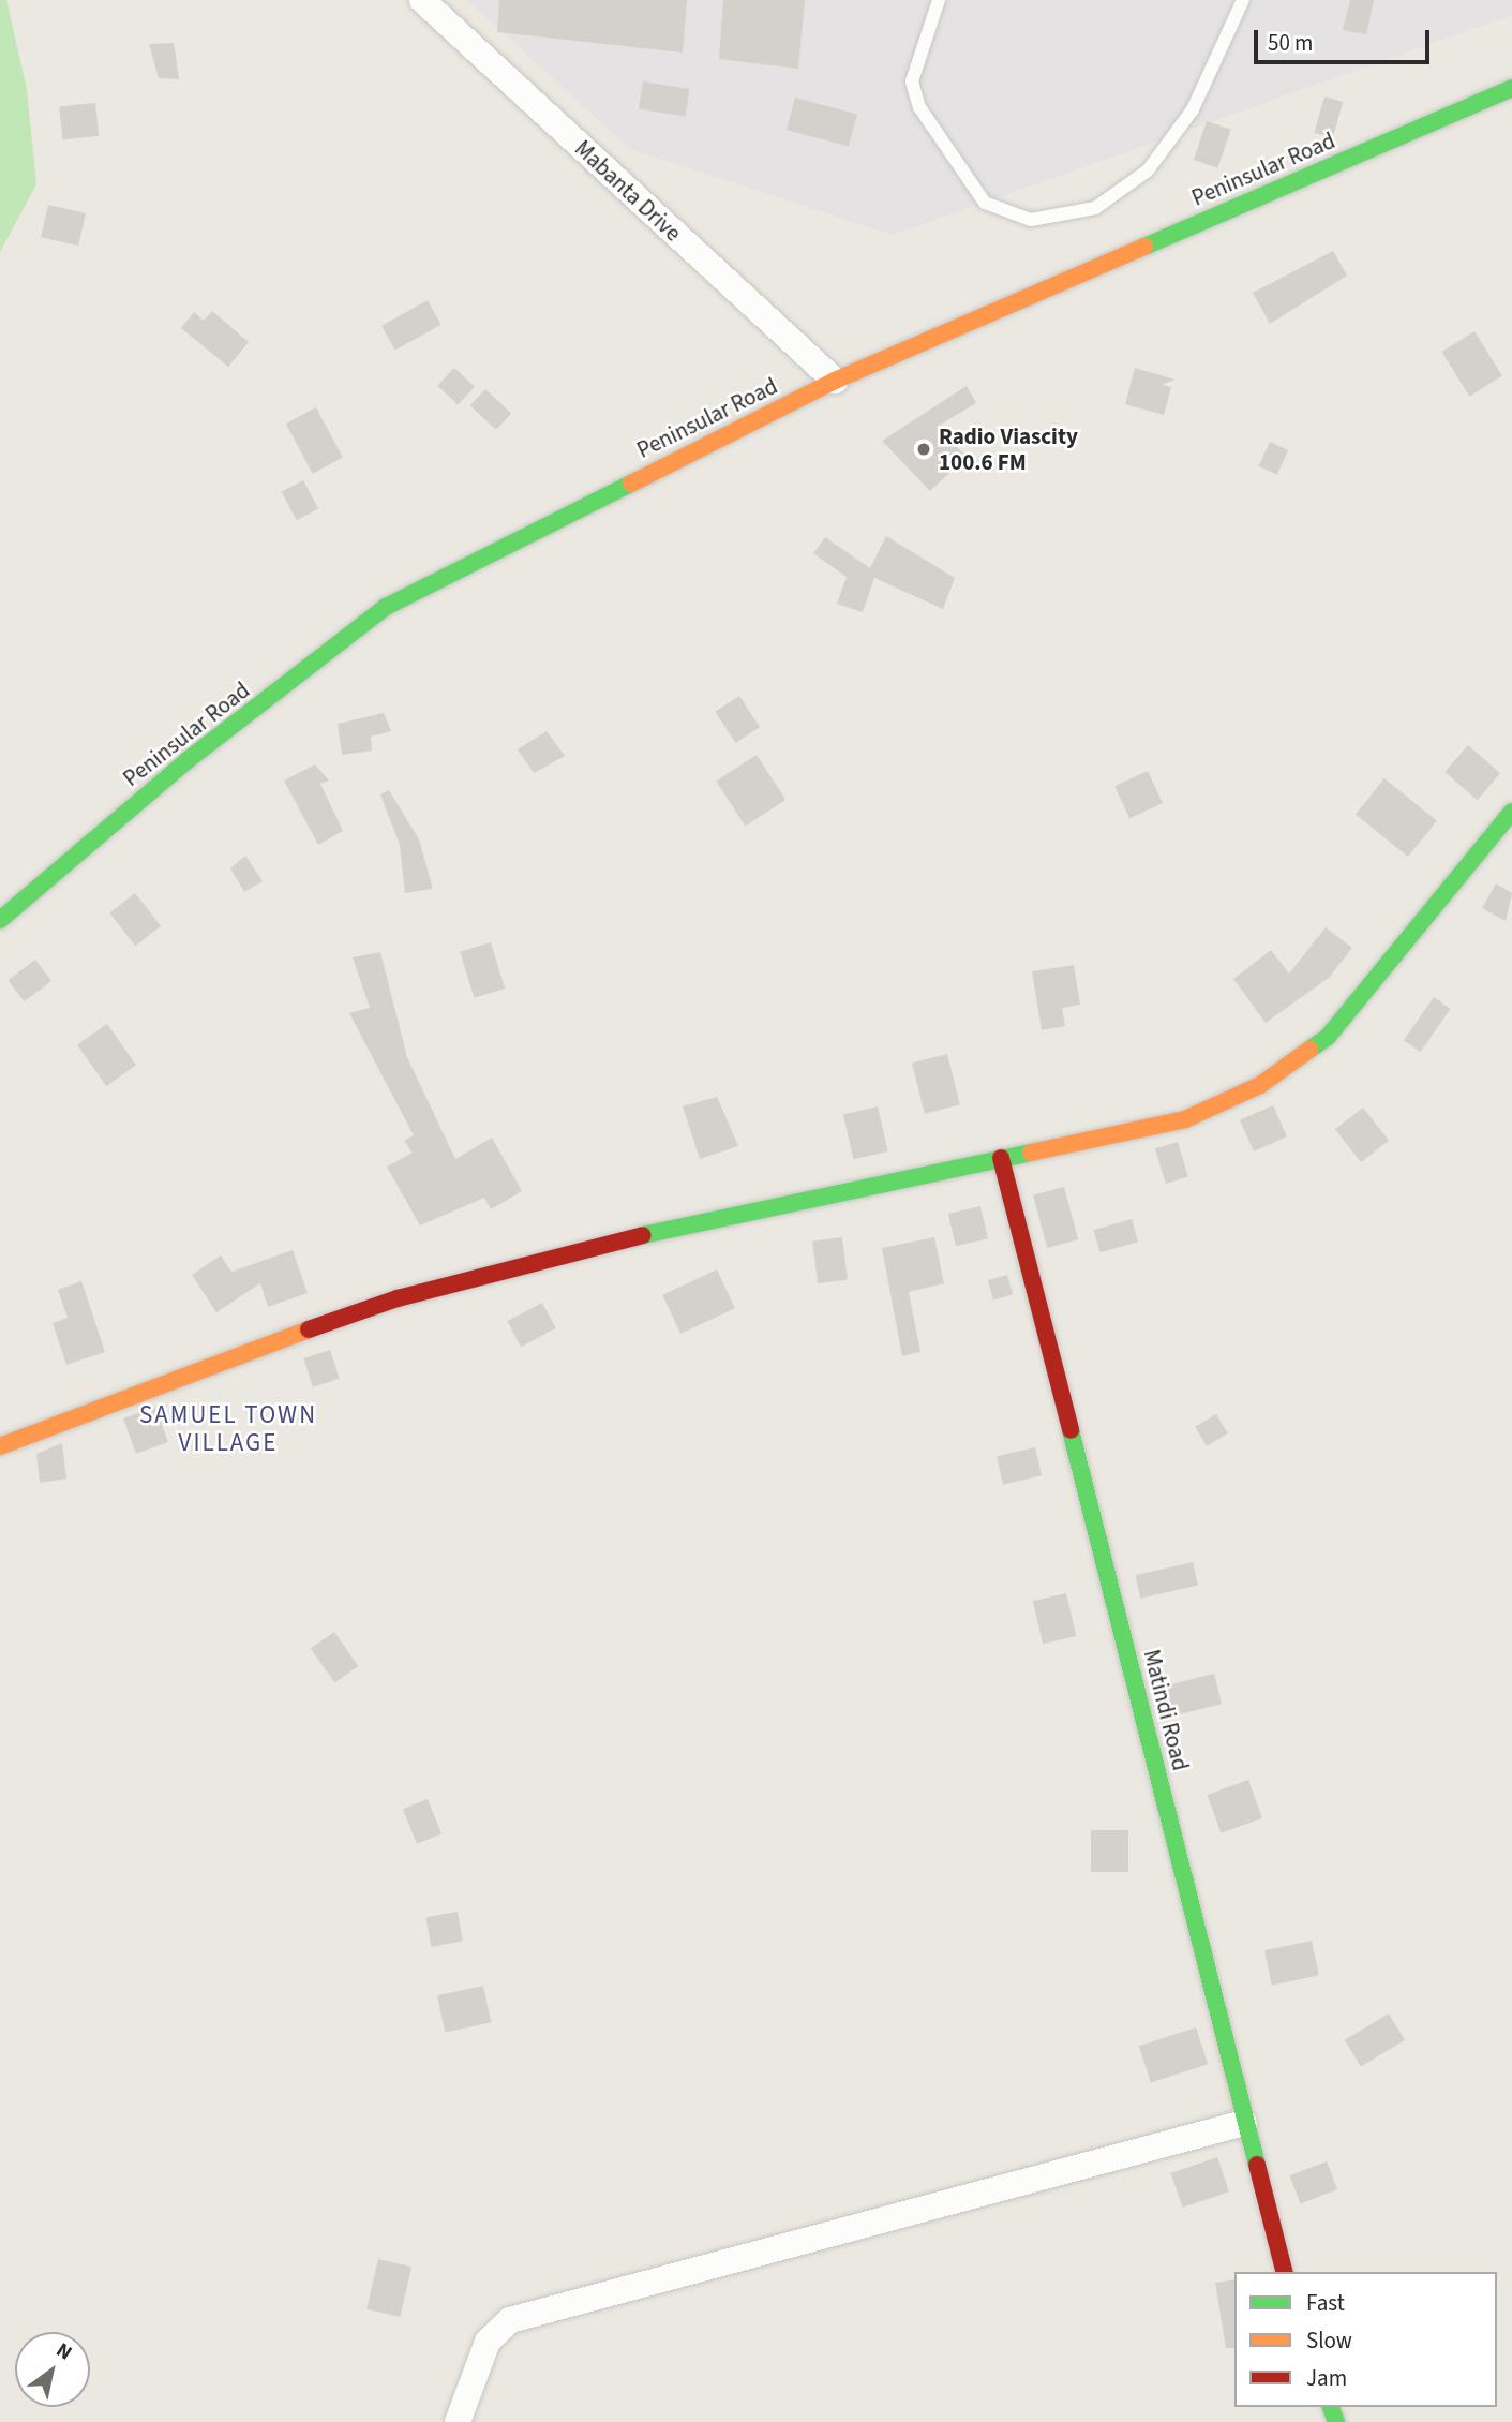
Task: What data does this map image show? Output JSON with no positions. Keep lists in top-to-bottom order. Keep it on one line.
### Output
{"streets":{"street":["Peninsular Road","Mabanta Drive","Matindi Road"]},"crossings":[["Peninsular Road","Mabanta Drive"]],"districts":["SAMUEL TOWN VILLAGE"],"places":["Radio Viascity 100.6 FM"],"legend":["Fast","Slow","Jam"],"scale_bar":"50 m","north":"top right"}
